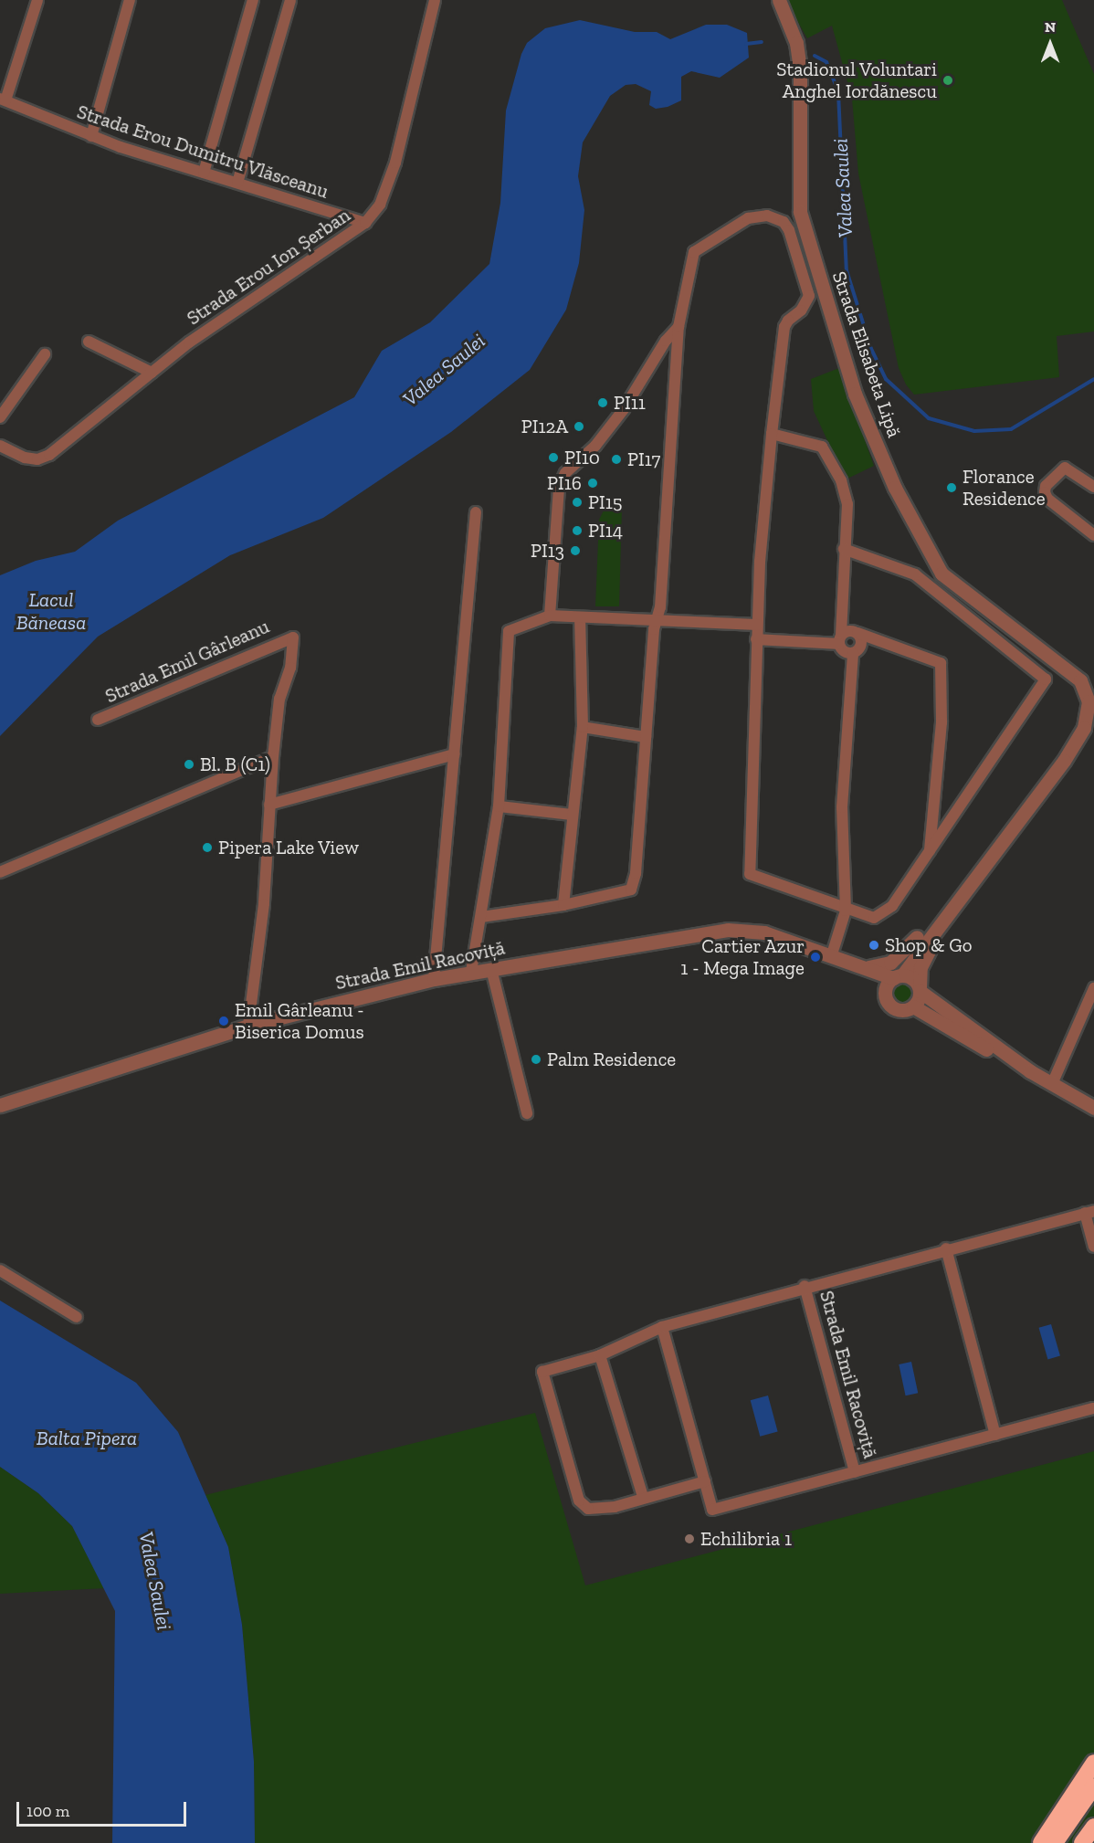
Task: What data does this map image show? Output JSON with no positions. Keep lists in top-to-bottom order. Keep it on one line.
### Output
{"streets":{"street":["Strada Erou Dumitru Vlăsceanu","Strada Erou Ion Șerban","Strada Elisabeta Lipă","Strada Emil Gârleanu","Strada Emil Racoviță"]},"crossings":[["Strada Erou Dumitru Vlăsceanu","Strada Erou Ion Șerban"],["Strada Elisabeta Lipă","Strada Emil Racoviță"],["Strada Emil Gârleanu","Strada Emil Racoviță"]],"water":["Valea Saulei","Lacul Băneasa","Balta Pipera"],"places":["Stadionul Voluntari Anghel Iordănescu","PI11","PI12A","PI10","PI17","PI16","Florance Residence","PI15","PI14","PI13","Bl. B (C1)","Pipera Lake View","Shop & Go","Cartier Azur 1 - Mega Image","Emil Gârleanu - Biserica Domus","Palm Residence","Echilibria 1"],"scale_bar":"100 m","north":"top"}
